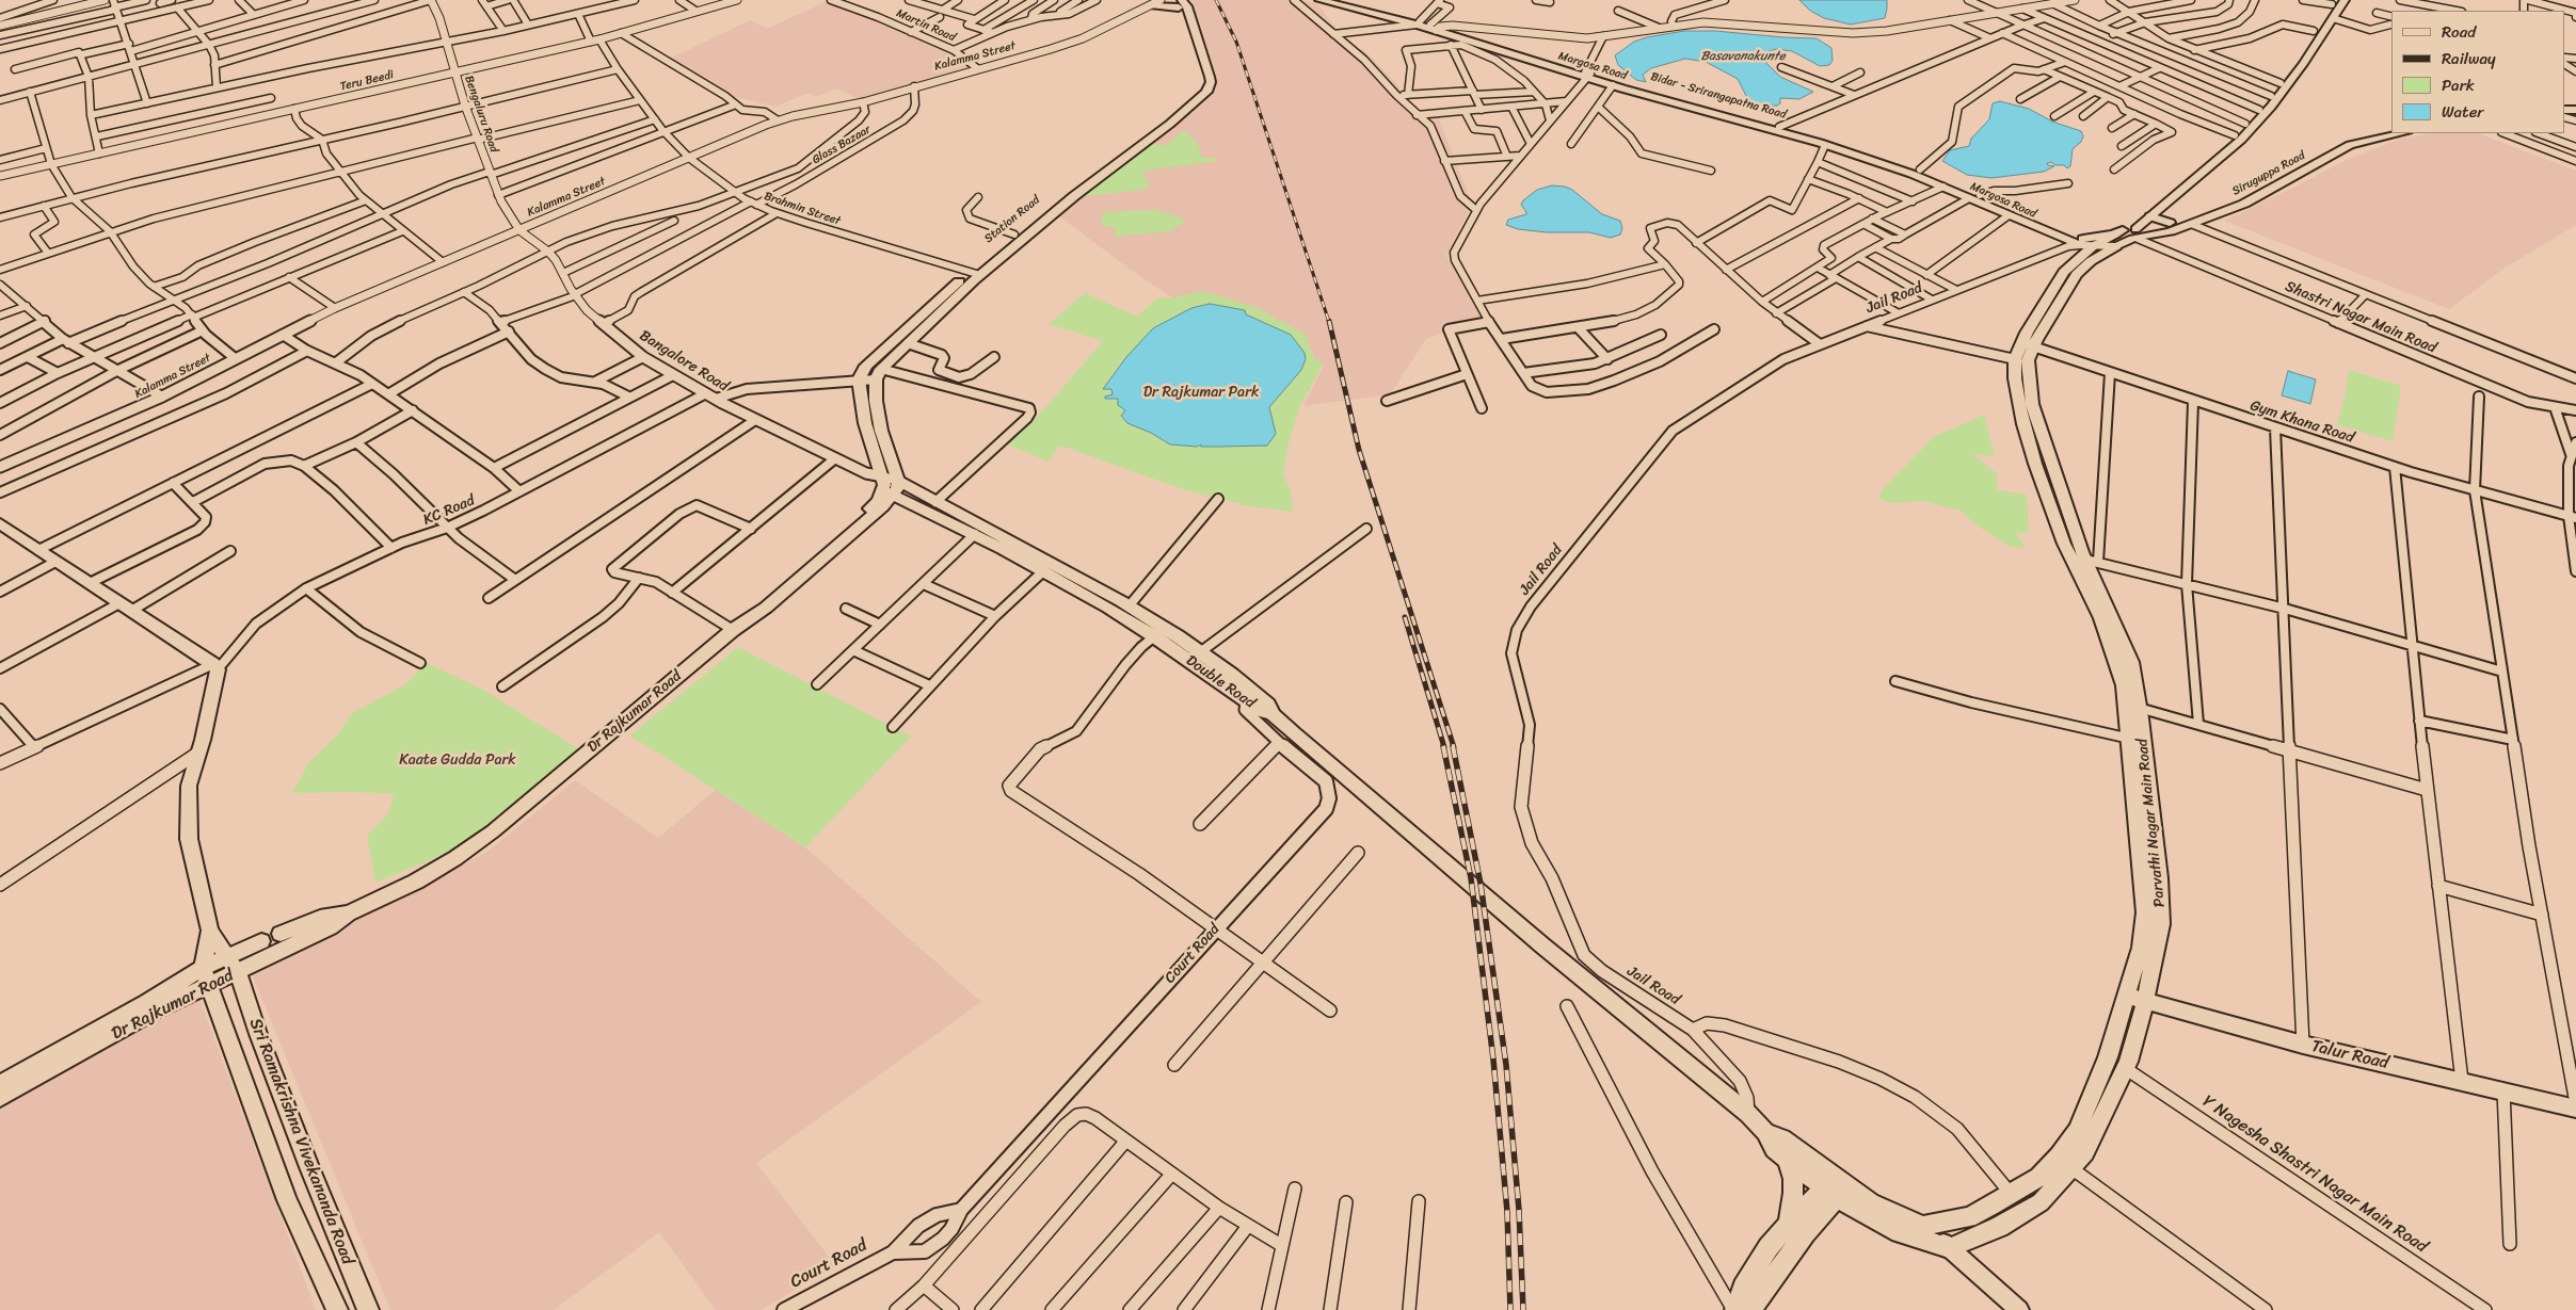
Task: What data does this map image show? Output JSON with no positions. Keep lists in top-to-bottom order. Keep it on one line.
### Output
{"streets":{"highway":["Station Road"],"main road":["Margosa Road","Bidar - Srirangapatna Road","Siruguppa Road","Double Road","Dr Rajkumar Road","Parvathi Nagar Main Road","Talur Road","Sri Ramakrishna Vivekananda Road"],"street":["Martin Road","Kalamma Street","Teru Beedi","Bengaluru Road","Glass Bazaar","Brahmin Street","Jail Road","Shastri Nagar Main Road","Bangalore Road","Gym Khana Road","KC Road","Court Road","Y Nagesha Shastri Nagar Main Road"]},"crossings":[["Martin Road","Kalamma Street"],["Kalamma Street","Bengaluru Road"],["Kalamma Street","Glass Bazaar"],["Kalamma Street","Brahmin Street"],["Kalamma Street","Bangalore Road"],["Margosa Road","Bidar - Srirangapatna Road"],["Margosa Road","Jail Road"],["Margosa Road","Parvathi Nagar Main Road"],["Teru Beedi","Bengaluru Road"],["Teru Beedi","Brahmin Street"],["Bidar - Srirangapatna Road","Jail Road"],["Bidar - Srirangapatna Road","Parvathi Nagar Main Road"],["Bengaluru Road","Bangalore Road"],["Glass Bazaar","Brahmin Street"],["Glass Bazaar","Bangalore Road"],["Siruguppa Road","Shastri Nagar Main Road"],["Brahmin Street","Station Road"],["Jail Road","Parvathi Nagar Main Road"],["Bangalore Road","KC Road"],["Bangalore Road","Double Road"],["Bangalore Road","Dr Rajkumar Road"],["Gym Khana Road","Parvathi Nagar Main Road"],["Double Road","Dr Rajkumar Road"],["Double Road","Court Road"],["Dr Rajkumar Road","Sri Ramakrishna Vivekananda Road"],["Parvathi Nagar Main Road","Talur Road"],["Parvathi Nagar Main Road","Y Nagesha Shastri Nagar Main Road"]],"water":["Basavanakunte"],"parks":["Dr Rajkumar Park","Kaate Gudda Park"],"legend":["Road","Railway","Park","Water"]}
